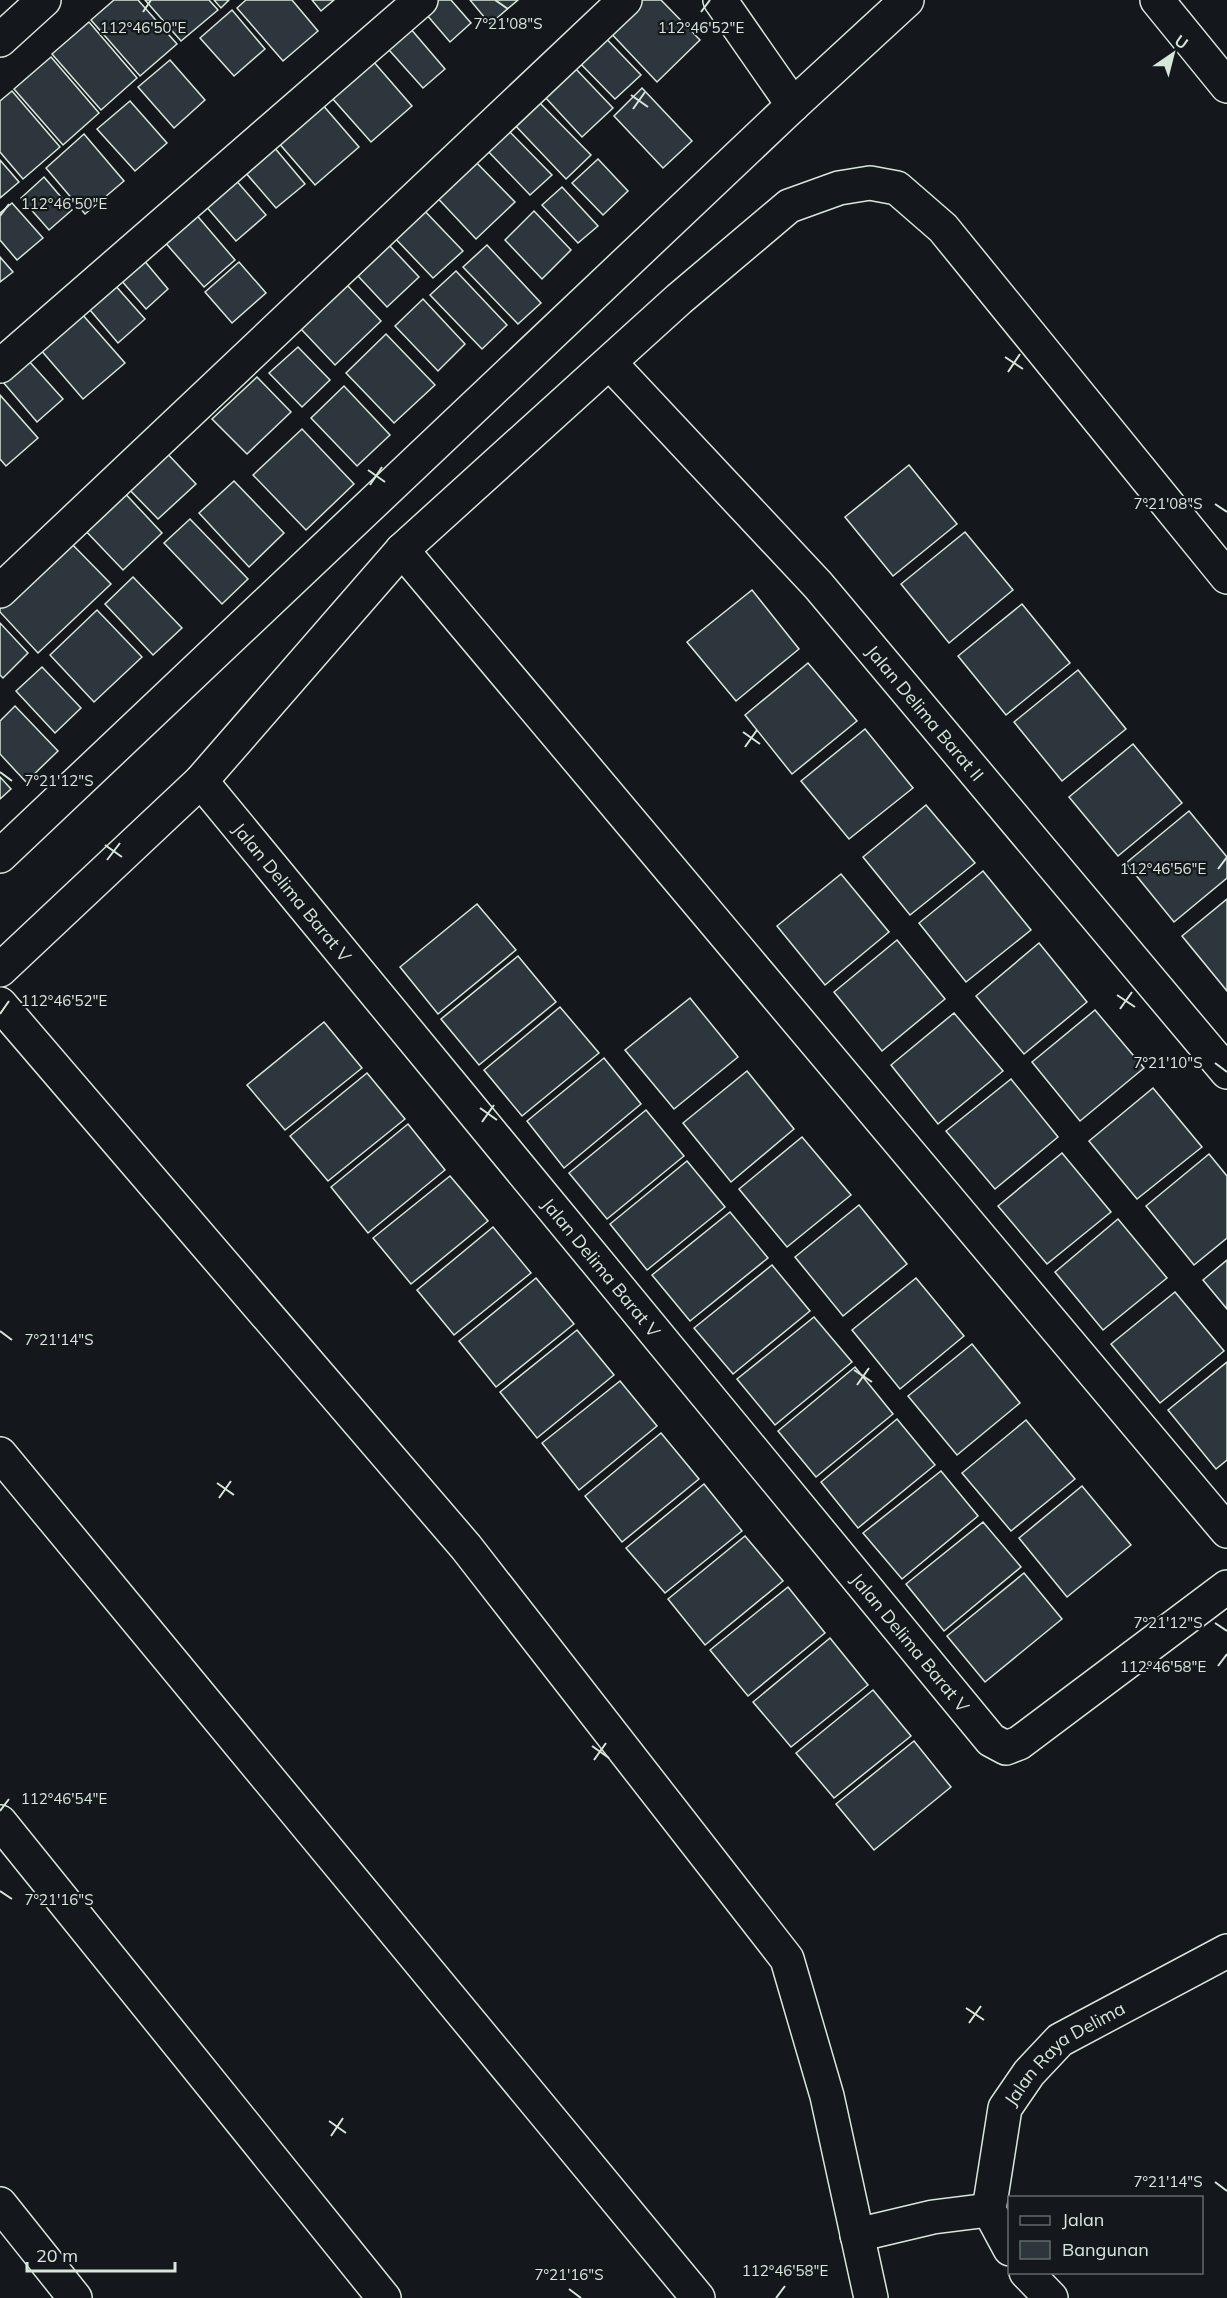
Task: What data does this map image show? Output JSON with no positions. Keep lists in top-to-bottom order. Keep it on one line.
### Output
{"streets":{"street":["Jalan Delima Barat II","Jalan Delima Barat V","Jalan Raya Delima"]},"legend":["Jalan","Bangunan"],"scale_bar":"20 m","north":"top right","coordinates":["7°21'08\"S","112°46'50\"E","112°46'52\"E","7°21'12\"S","112°46'56\"E","7°21'10\"S","7°21'14\"S","112°46'58\"E","112°46'54\"E","7°21'16\"S"]}
